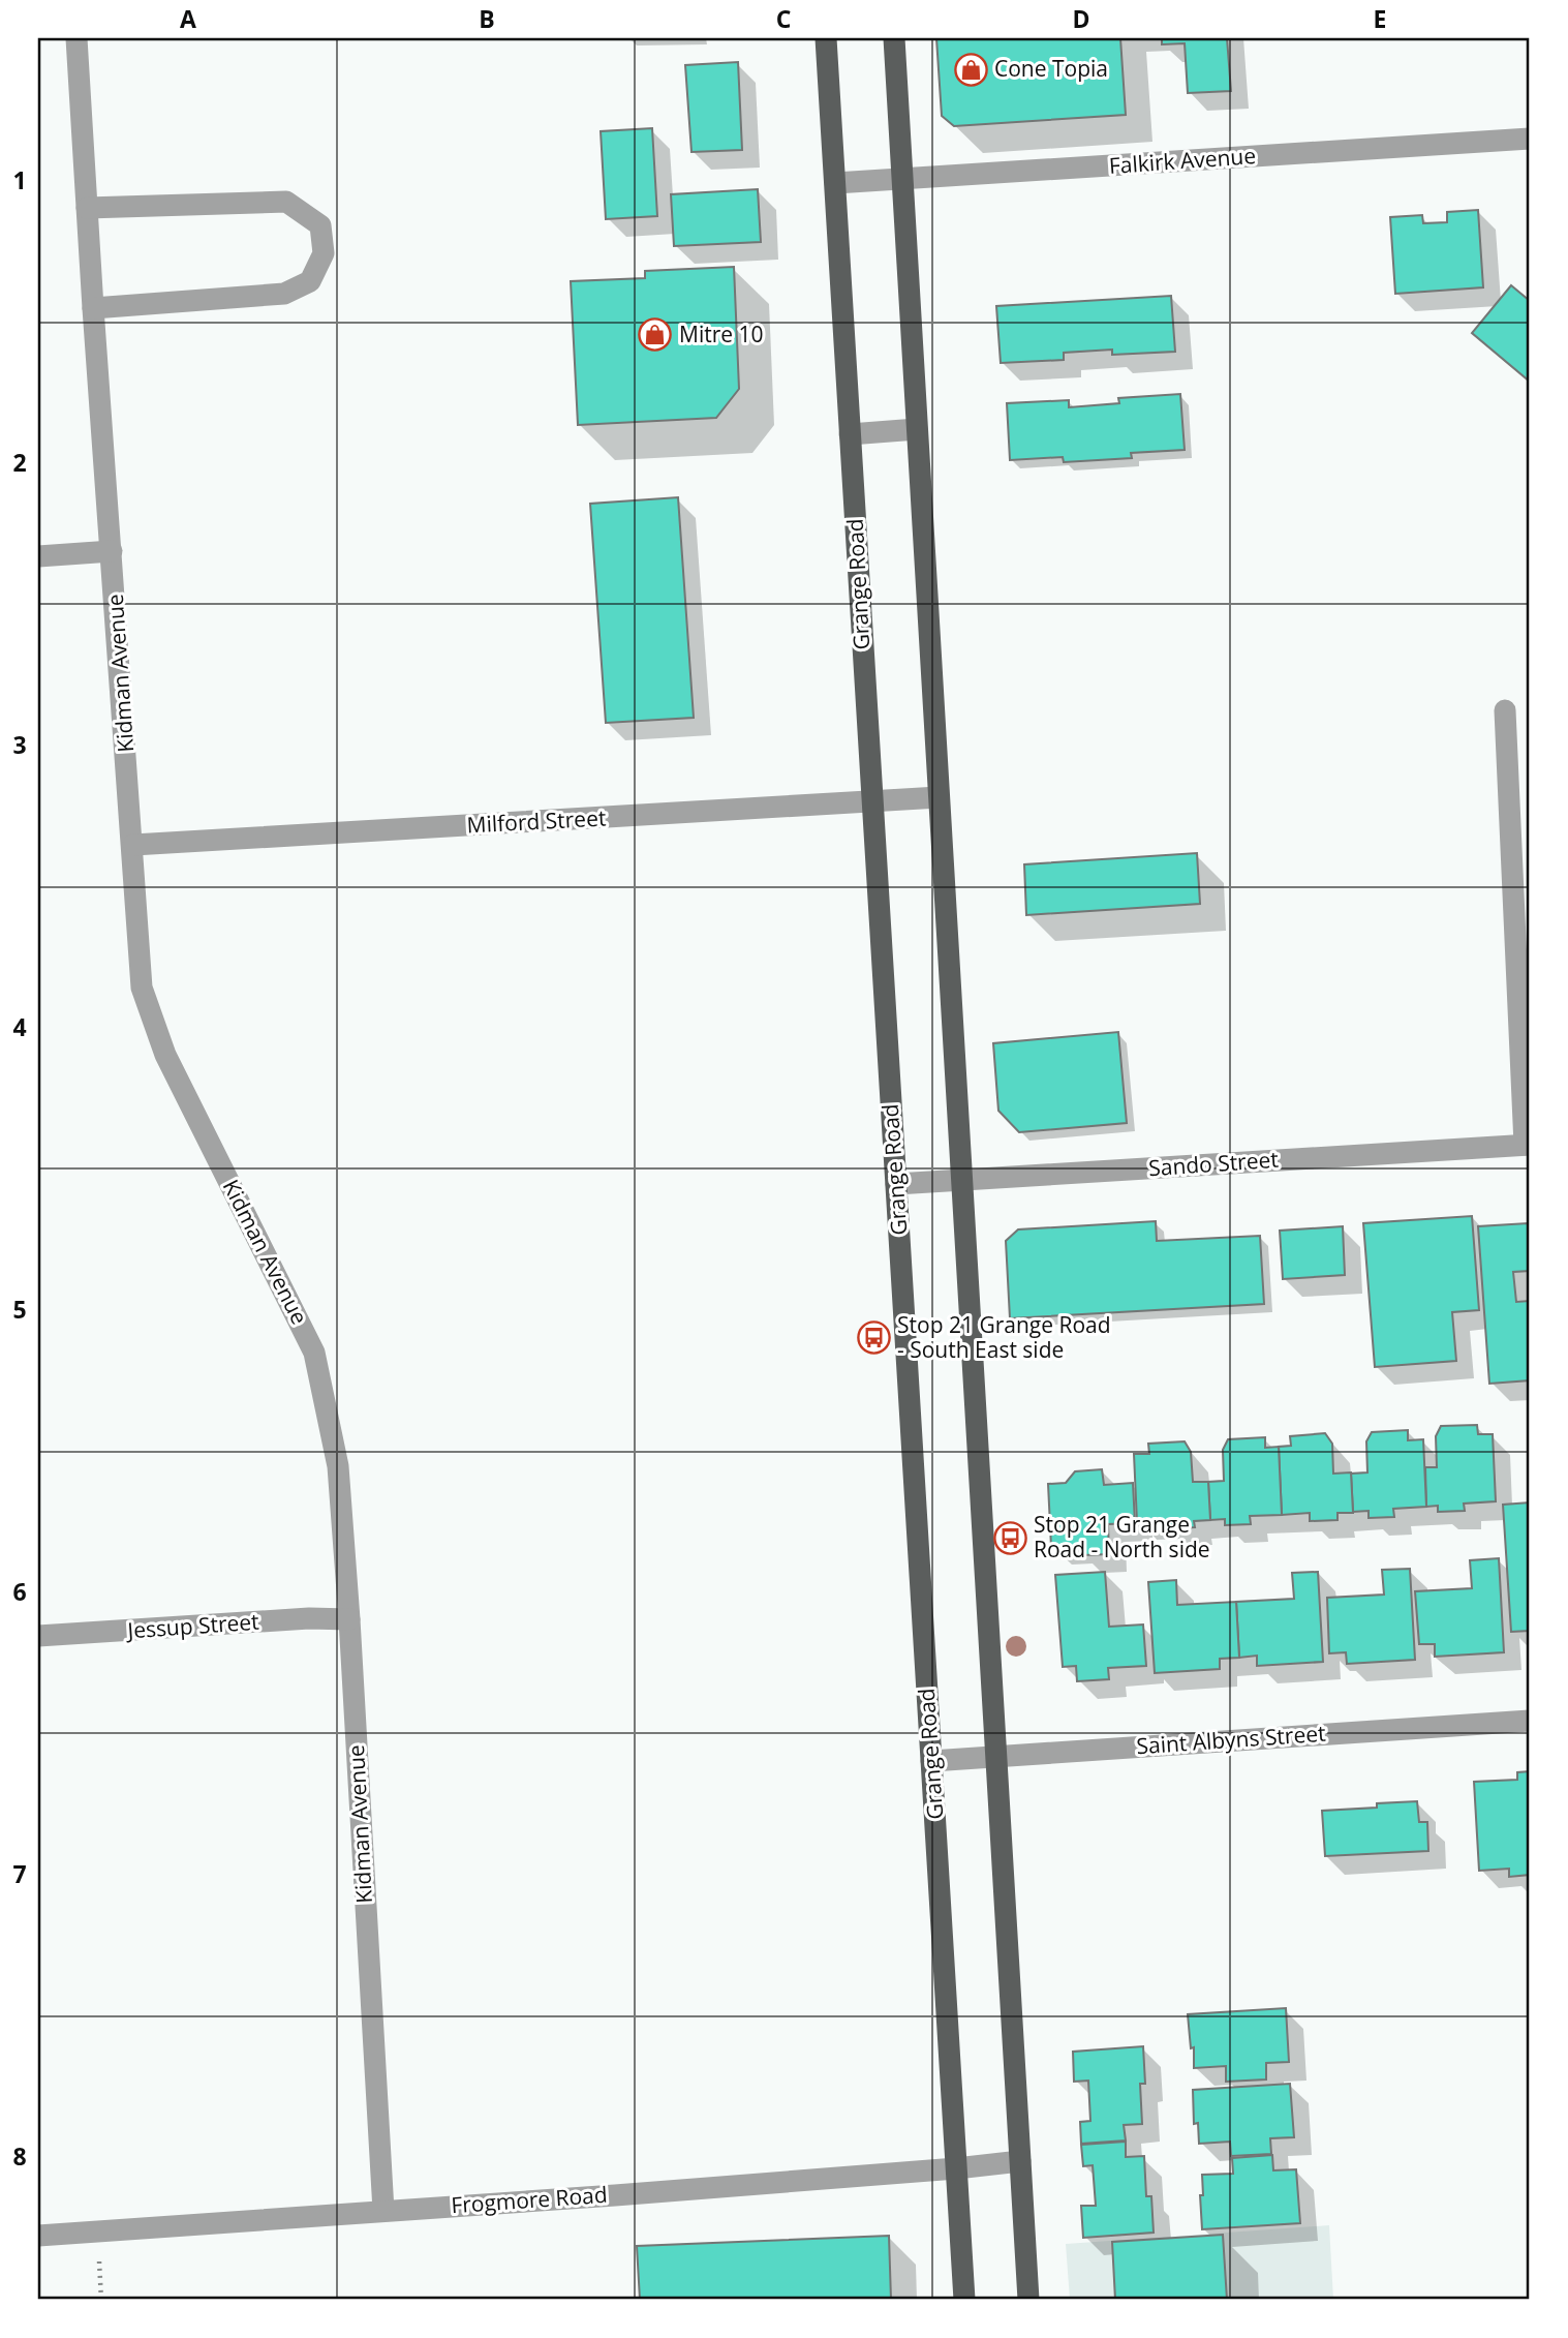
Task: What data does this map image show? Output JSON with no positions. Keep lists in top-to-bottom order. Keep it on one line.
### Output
{"streets":{"main road":["Grange Road"],"street":["Falkirk Avenue","Kidman Avenue","Milford Street","Sando Street","Jessup Street","Saint Albyns Street","Frogmore Road"]},"crossings":[["Falkirk Avenue","Grange Road"],["Grange Road","Milford Street"],["Grange Road","Sando Street"],["Grange Road","Saint Albyns Street"],["Grange Road","Frogmore Road"],["Kidman Avenue","Milford Street"],["Kidman Avenue","Jessup Street"],["Kidman Avenue","Frogmore Road"]],"places":{"shop":["Cone Topia","Mitre 10"],"bus stop":["Stop 21 Grange Road - South East side","Stop 21 Grange Road - North side"]},"grid":{"columns":["A","B","C","D","E"],"rows":["1","2","3","4","5","6","7","8"]}}
